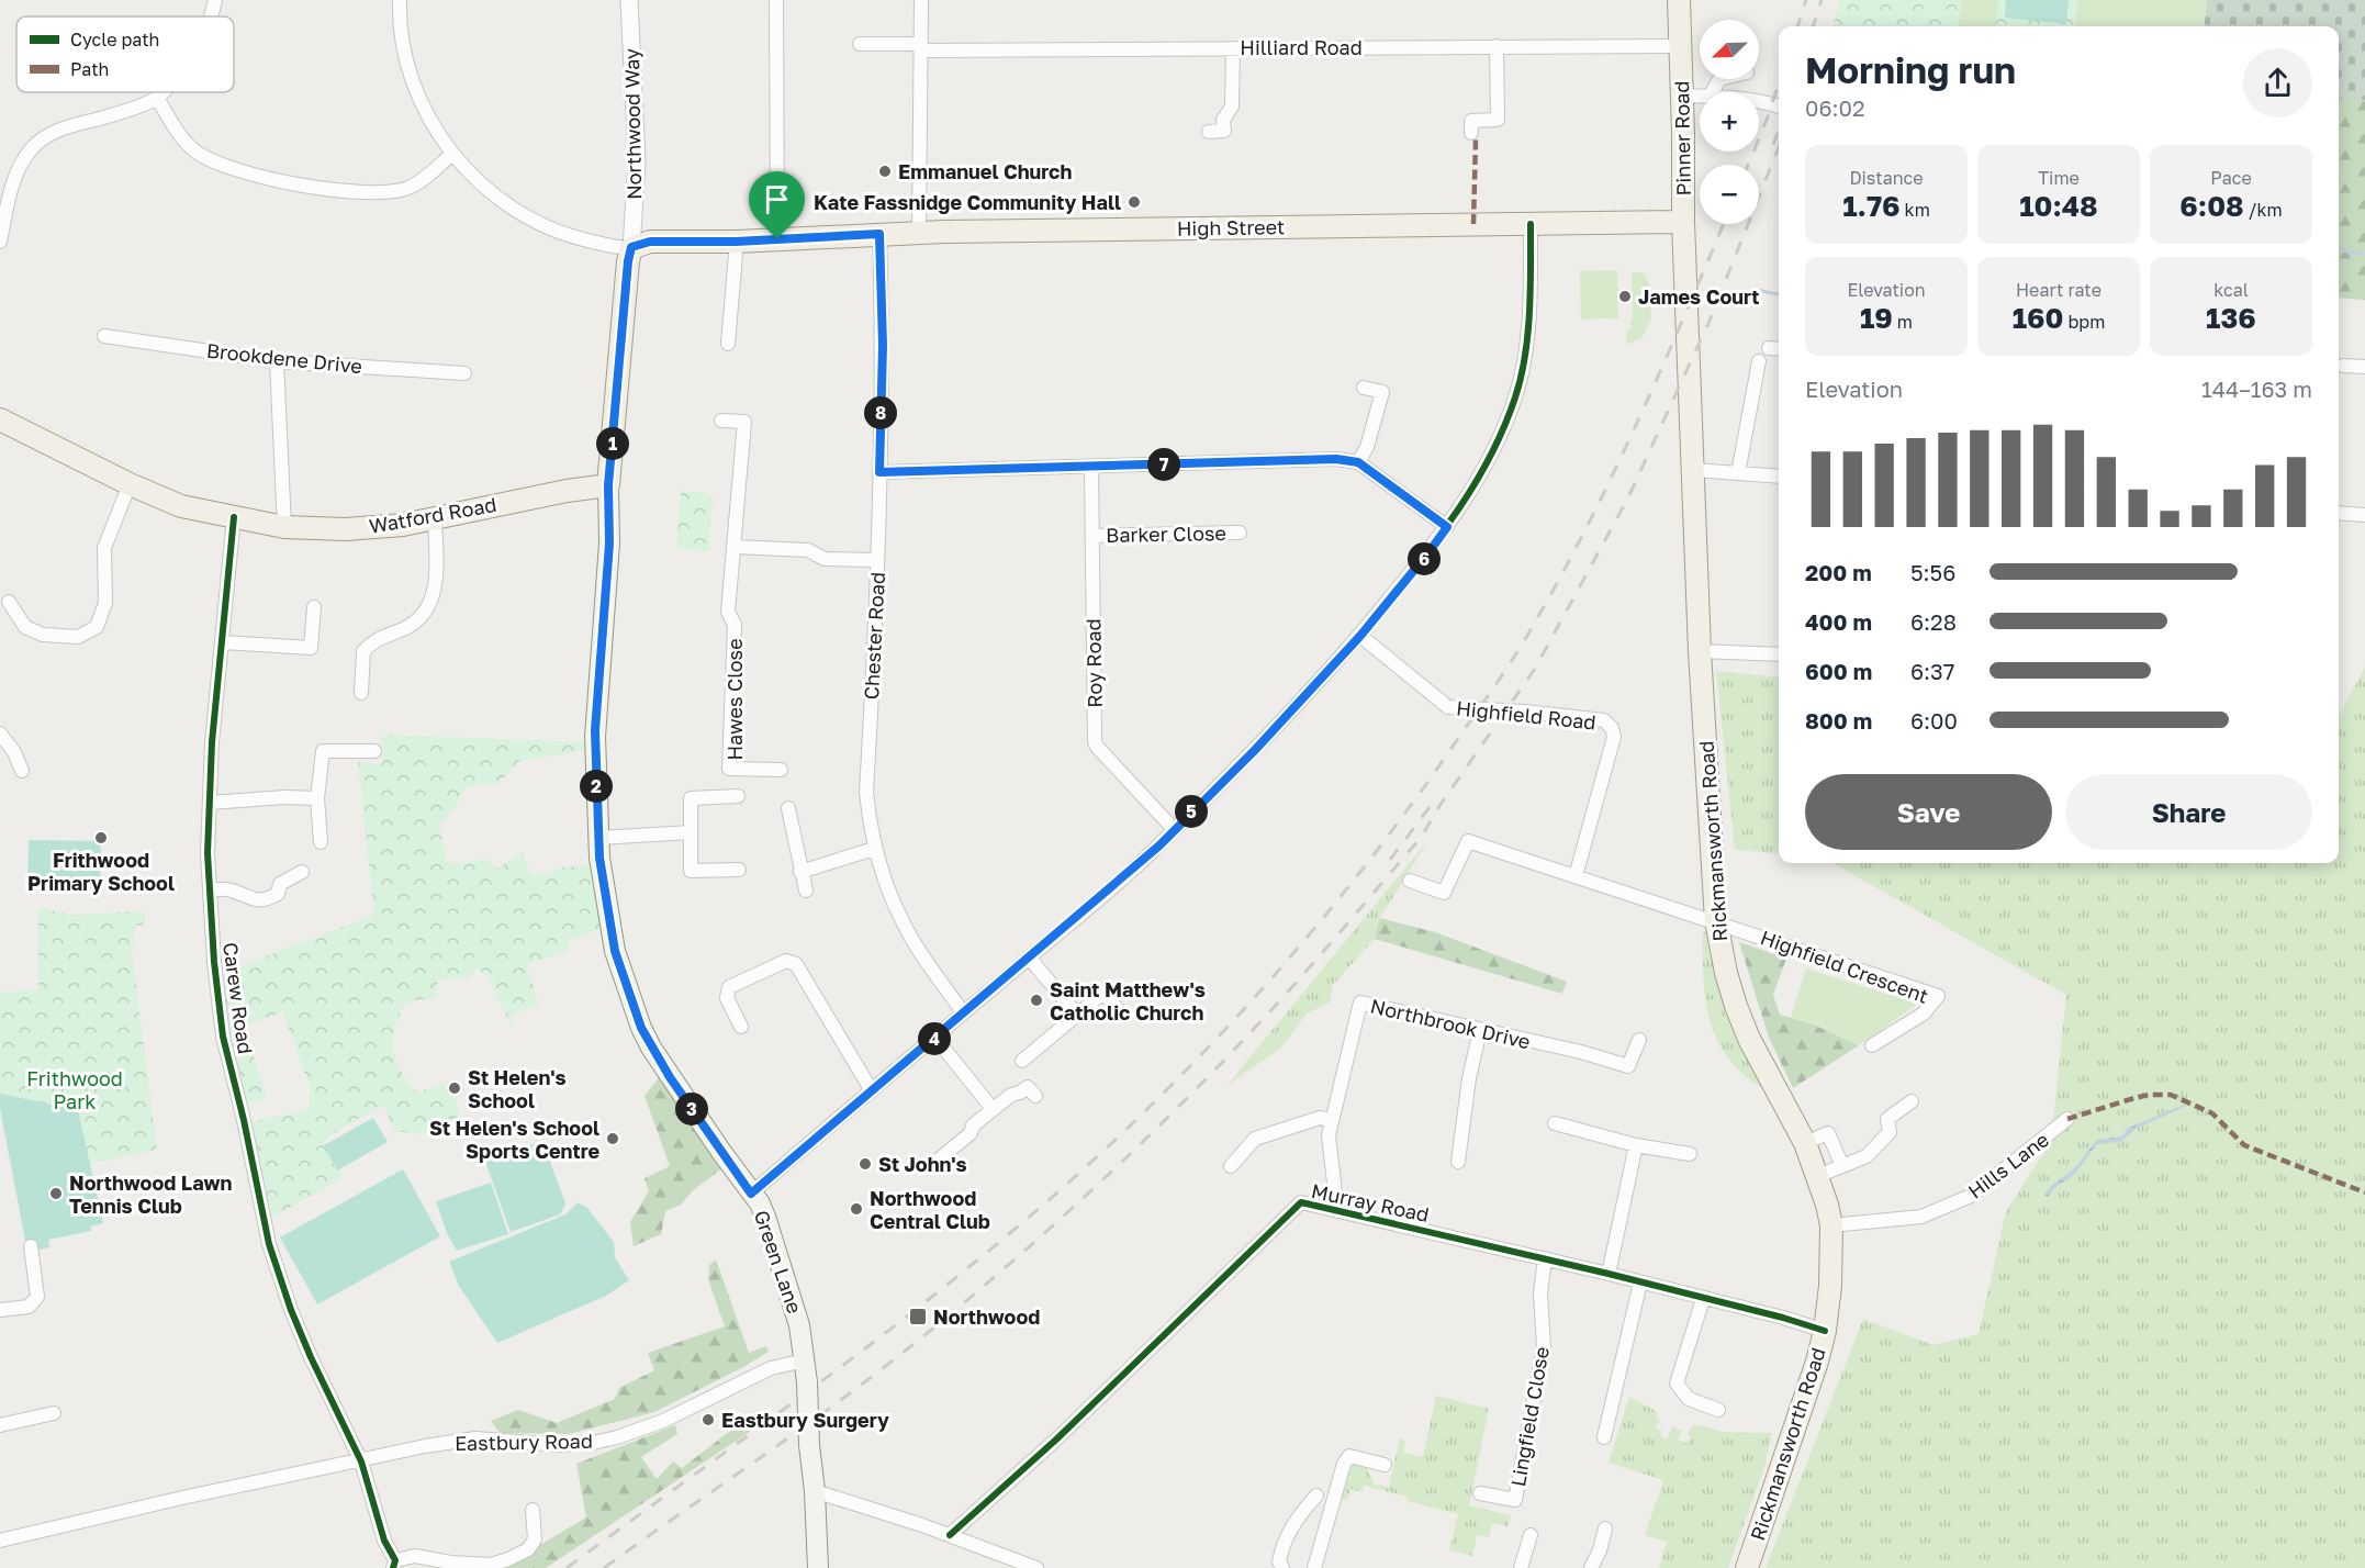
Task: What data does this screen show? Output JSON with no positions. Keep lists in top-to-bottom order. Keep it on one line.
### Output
{"streets":{"main road":["Pinner Road","High Street","Watford Road","Rickmansworth Road","Green Lane"],"street":["Hilliard Road","Northwood Way","Brookdene Drive","Barker Close","Chester Road","Roy Road","Hawes Close","Highfield Road","Highfield Crescent","Carew Road","Northbrook Drive","Hills Lane","Murray Road","Lingfield Close","Eastbury Road"]},"crossings":[["Hilliard Road","Pinner Road"],["Northwood Way","High Street"],["Northwood Way","Green Lane"],["Pinner Road","High Street"],["Pinner Road","Rickmansworth Road"],["High Street","Chester Road"],["High Street","Green Lane"],["Watford Road","Carew Road"],["Watford Road","Green Lane"],["Barker Close","Roy Road"],["Rickmansworth Road","Highfield Crescent"],["Rickmansworth Road","Hills Lane"],["Rickmansworth Road","Murray Road"],["Carew Road","Eastbury Road"],["Murray Road","Lingfield Close"],["Green Lane","Eastbury Road"]],"parks":["Frithwood Park"],"places":{"other":["Emmanuel Church","Kate Fassnidge Community Hall","James Court","Frithwood Primary School","Saint Matthew's Catholic Church","St Helen's School","St Helen's School Sports Centre","St John's","Northwood Lawn Tennis Club","Northwood Central Club","Eastbury Surgery"],"transit":["Northwood"]},"legend":["Cycle path","Path"],"north":"bottom left","page":{"map_buttons":["+","−"],"heading":["Morning run","06:02"],"stats":[["Distance","1.76 km"],["Time","10:48"],["Pace","6:08 /km"],["Elevation","19 m"],["Heart rate","160 bpm"],["kcal","136"]],"chart":["Elevation","144–163 m"],"pins":["8","1","7","6","2","5","4","3"],"list":[{"name":"200 m","note":"5:56"},{"name":"400 m","note":"6:28"},{"name":"600 m","note":"6:37"},{"name":"800 m","note":"6:00"}],"buttons":["Save","Share"]}}
